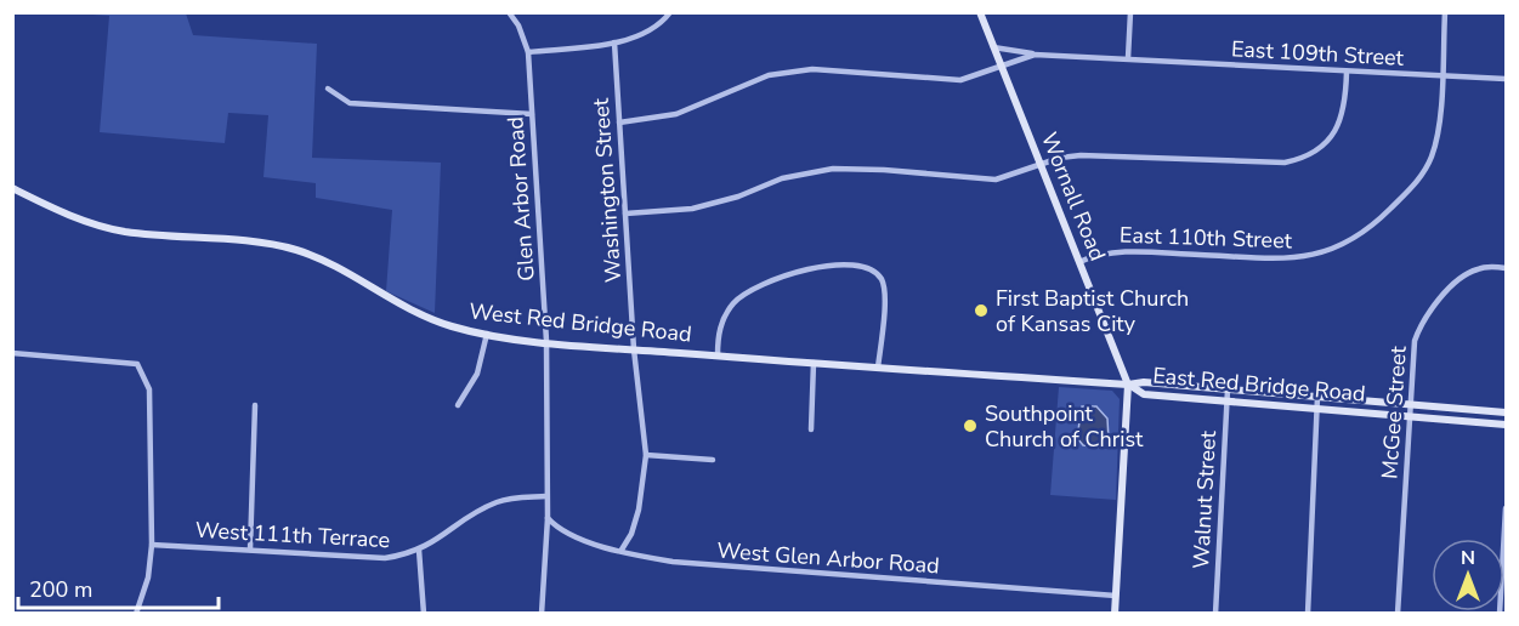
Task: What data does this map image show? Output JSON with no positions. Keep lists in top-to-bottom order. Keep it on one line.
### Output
{"streets":{"main road":["Wornall Road","West Red Bridge Road","East Red Bridge Road"],"street":["East 109th Street","Washington Street","Glen Arbor Road","East 110th Street","McGee Street","Walnut Street","West 111th Terrace","West Glen Arbor Road"]},"crossings":[["East 109th Street","East 110th Street"],["Washington Street","West Red Bridge Road"],["Washington Street","West Glen Arbor Road"],["Wornall Road","East 110th Street"],["Wornall Road","West Red Bridge Road"],["Wornall Road","East Red Bridge Road"],["Wornall Road","West Glen Arbor Road"],["Glen Arbor Road","West Red Bridge Road"],["Glen Arbor Road","West 111th Terrace"],["Glen Arbor Road","West Glen Arbor Road"],["West Red Bridge Road","East Red Bridge Road"],["East Red Bridge Road","McGee Street"],["East Red Bridge Road","Walnut Street"]],"places":["First Baptist Church of Kansas City","Southpoint Church of Christ"],"scale_bar":"200 m","north":"top"}
